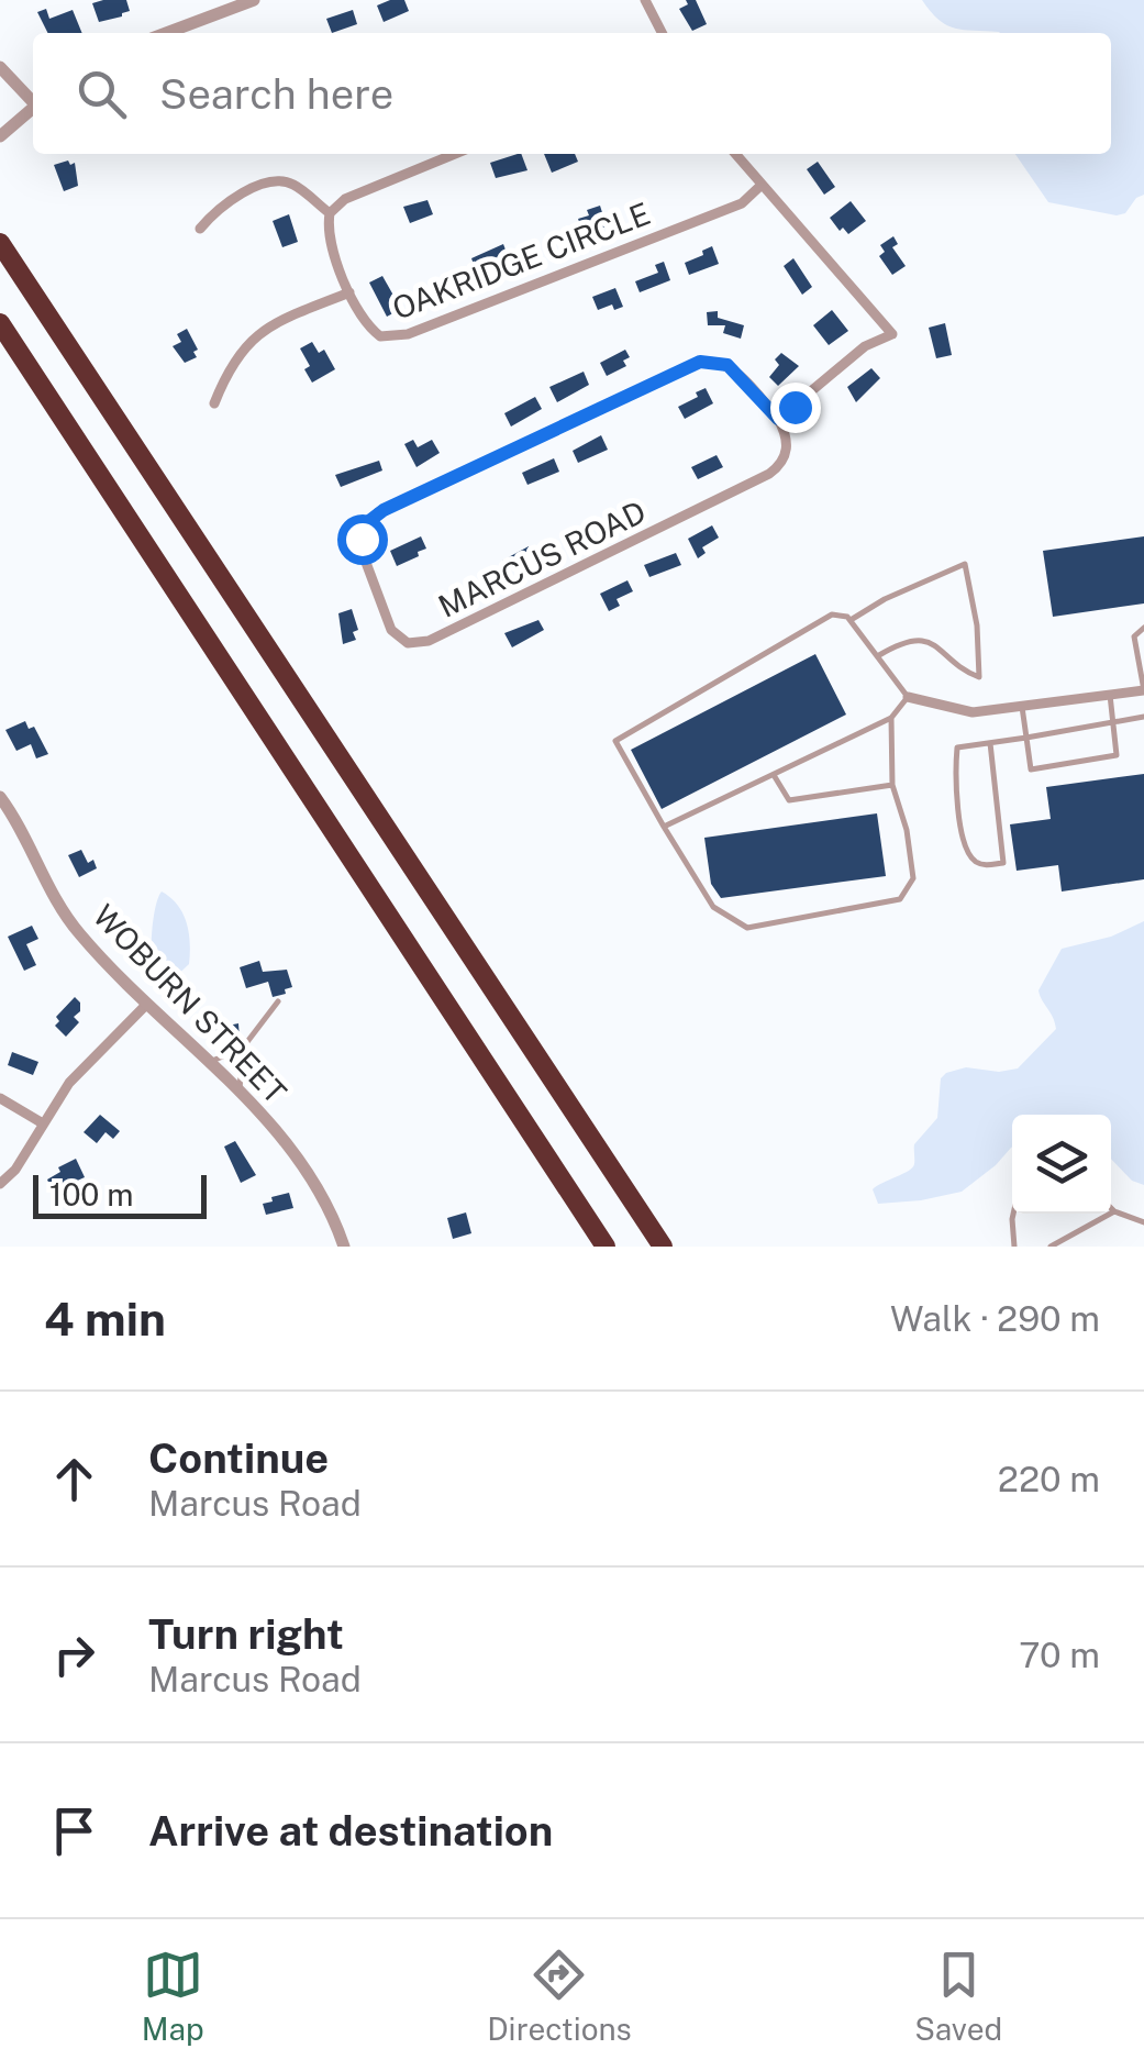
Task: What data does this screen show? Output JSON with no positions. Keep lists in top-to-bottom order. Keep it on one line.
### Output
{"streets":{"street":["OAKRIDGE CIRCLE","MARCUS ROAD","WOBURN STREET"]},"scale_bar":"100 m","page":{"search":"Search here","scale":"100 m","heading":["4 min","Walk · 290 m"],"list":[["Continue","Marcus Road","220 m"],["Turn right","Marcus Road","70 m"],"Arrive at destination"],"nav":["Map","Directions","Saved"]}}
